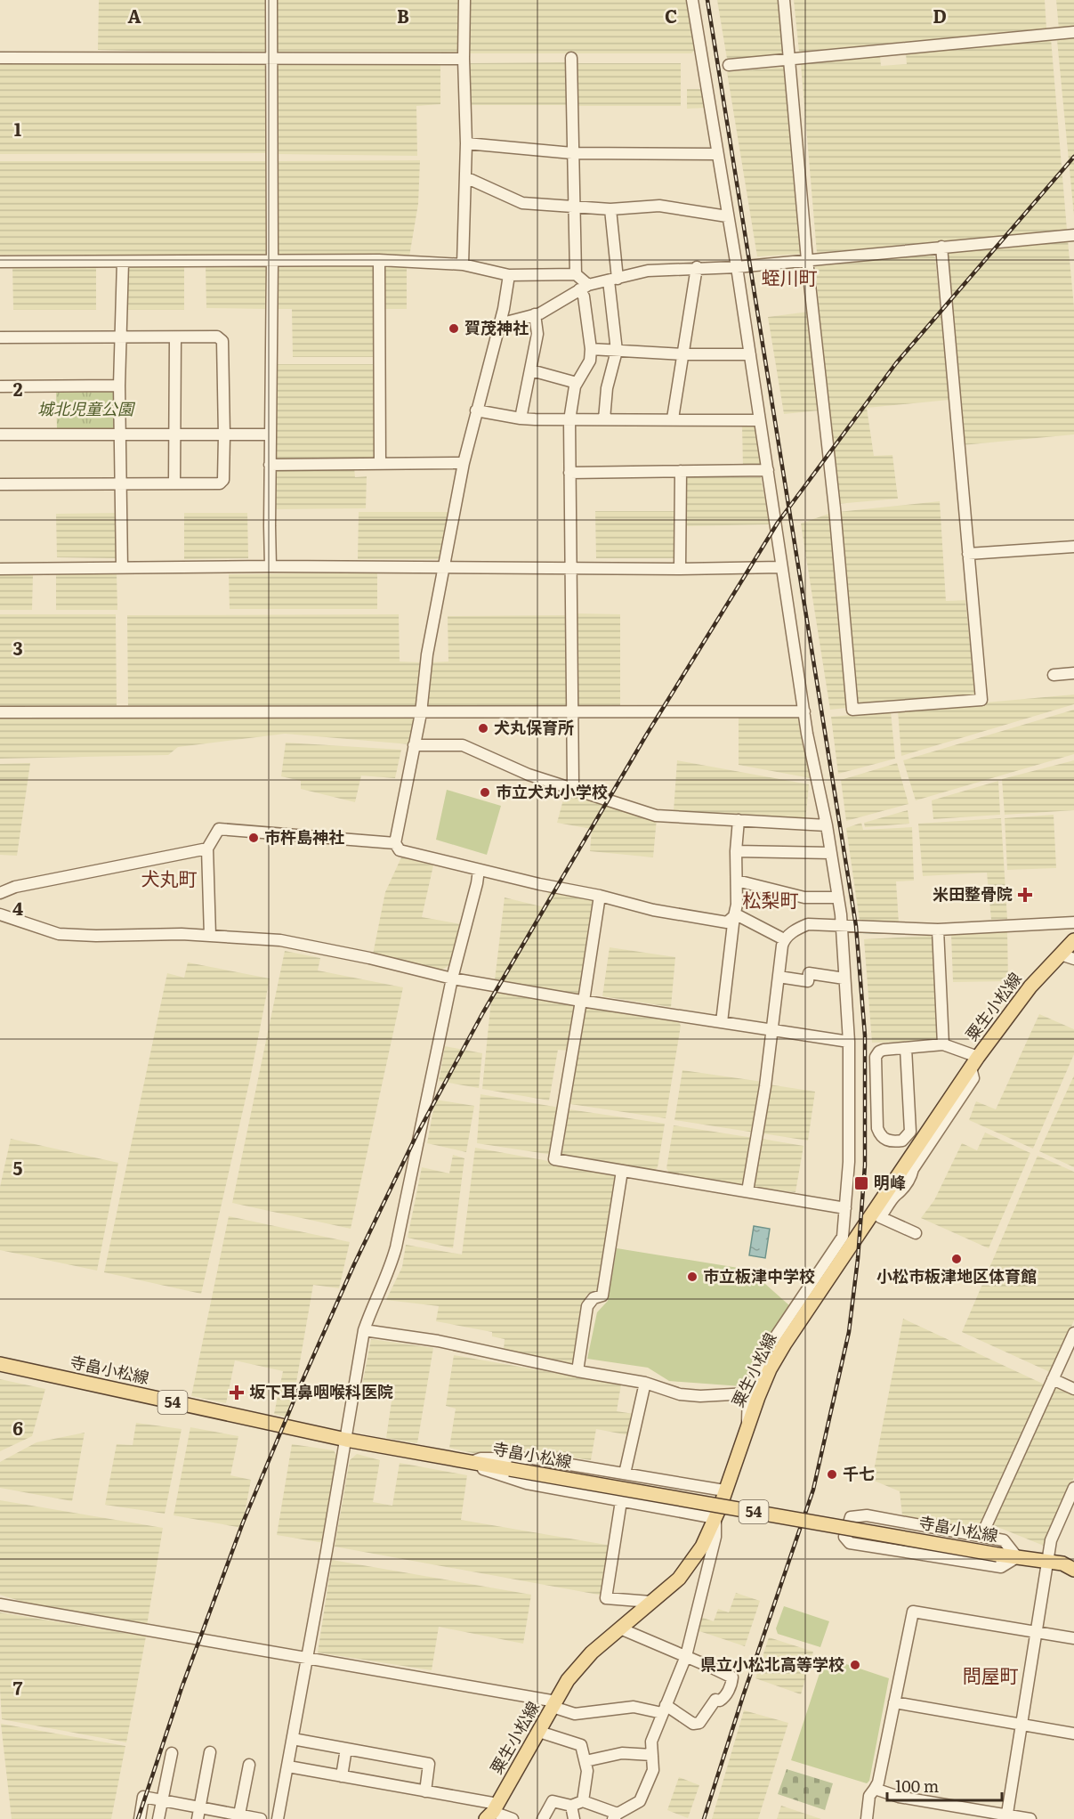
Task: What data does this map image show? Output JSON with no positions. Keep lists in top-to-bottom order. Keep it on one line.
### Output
{"streets":{"main road":["粟生小松線","寺畠小松線","54"]},"districts":["蛭川町","犬丸町","松梨町","問屋町"],"parks":["城北児童公園"],"places":{"other":["賀茂神社","犬丸保育所","市立犬丸小学校","市杵島神社","小松市板津地区体育館","市立板津中学校","千七","県立小松北高等学校"],"health":["米田整骨院","坂下耳鼻咽喉科医院"],"transit":["明峰"]},"scale_bar":"100 m","grid":{"columns":["A","B","C","D"],"rows":["1","2","3","4","5","6","7"]}}
